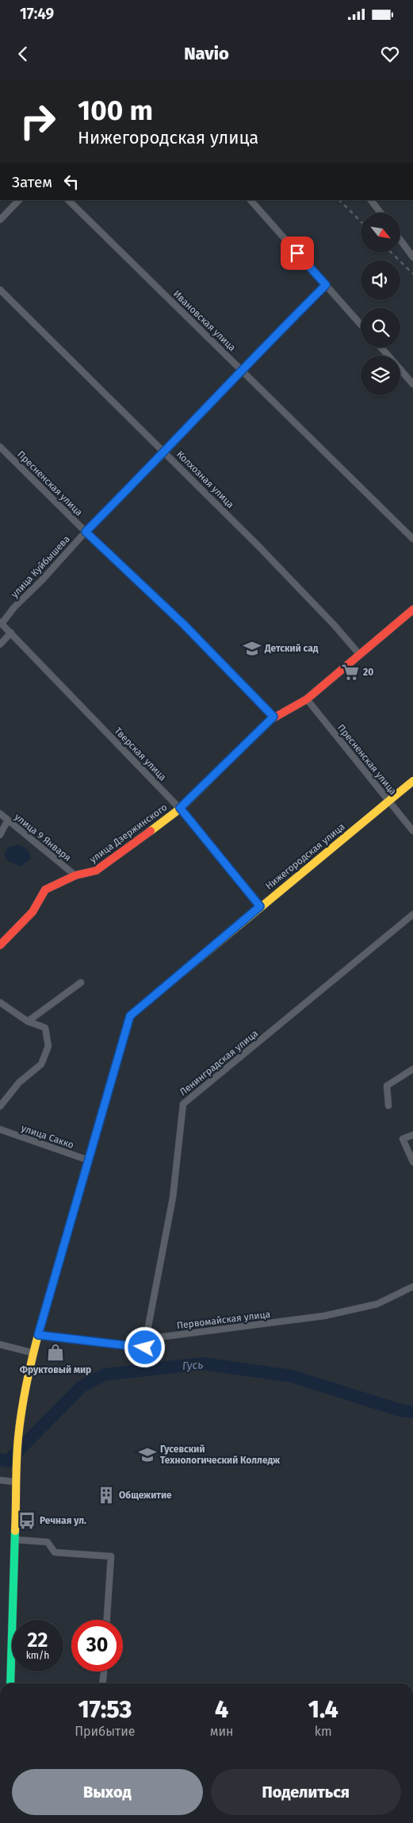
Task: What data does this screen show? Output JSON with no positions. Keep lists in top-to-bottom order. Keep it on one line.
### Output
{"streets":{"main road":["улица Дзержинского","Нижегородская улица"],"street":["Ивановская улица","Колхозная улица","Пресненская улица","улица Куйбышева","Тверская улица","улица 9 Января","Ленинградская улица","улица Сакко","Первомайская улица"]},"crossings":[["Ивановская улица","улица Куйбышева"],["Колхозная улица","улица Куйбышева"],["Колхозная улица","улица Дзержинского"],["Пресненская улица","улица Куйбышева"],["Пресненская улица","улица Дзержинского"],["Пресненская улица","Нижегородская улица"],["улица Куйбышева","Тверская улица"],["Тверская улица","улица Дзержинского"],["Тверская улица","Нижегородская улица"],["улица Дзержинского","улица 9 Января"],["Нижегородская улица","улица Сакко"],["Нижегородская улица","Первомайская улица"],["Ленинградская улица","Первомайская улица"]],"water":["Гусь"],"places":{"school or university":["Детский сад","Гусевский Технологический Колледж"],"supermarket":["20"],"shop":["Фруктовый мир"],"building":["Общежитие"],"bus stop":["Речная ул."]},"north":"bottom right","page":{"status":"17:49","header":"Navio","turn":["100 m","Нижегородская улица"],"then":"Затем","speed":"22 km/h","limit":"30","eta":["17:53","Прибытие","4","мин","1.4","km"],"buttons":["Выход","Поделиться"]}}
